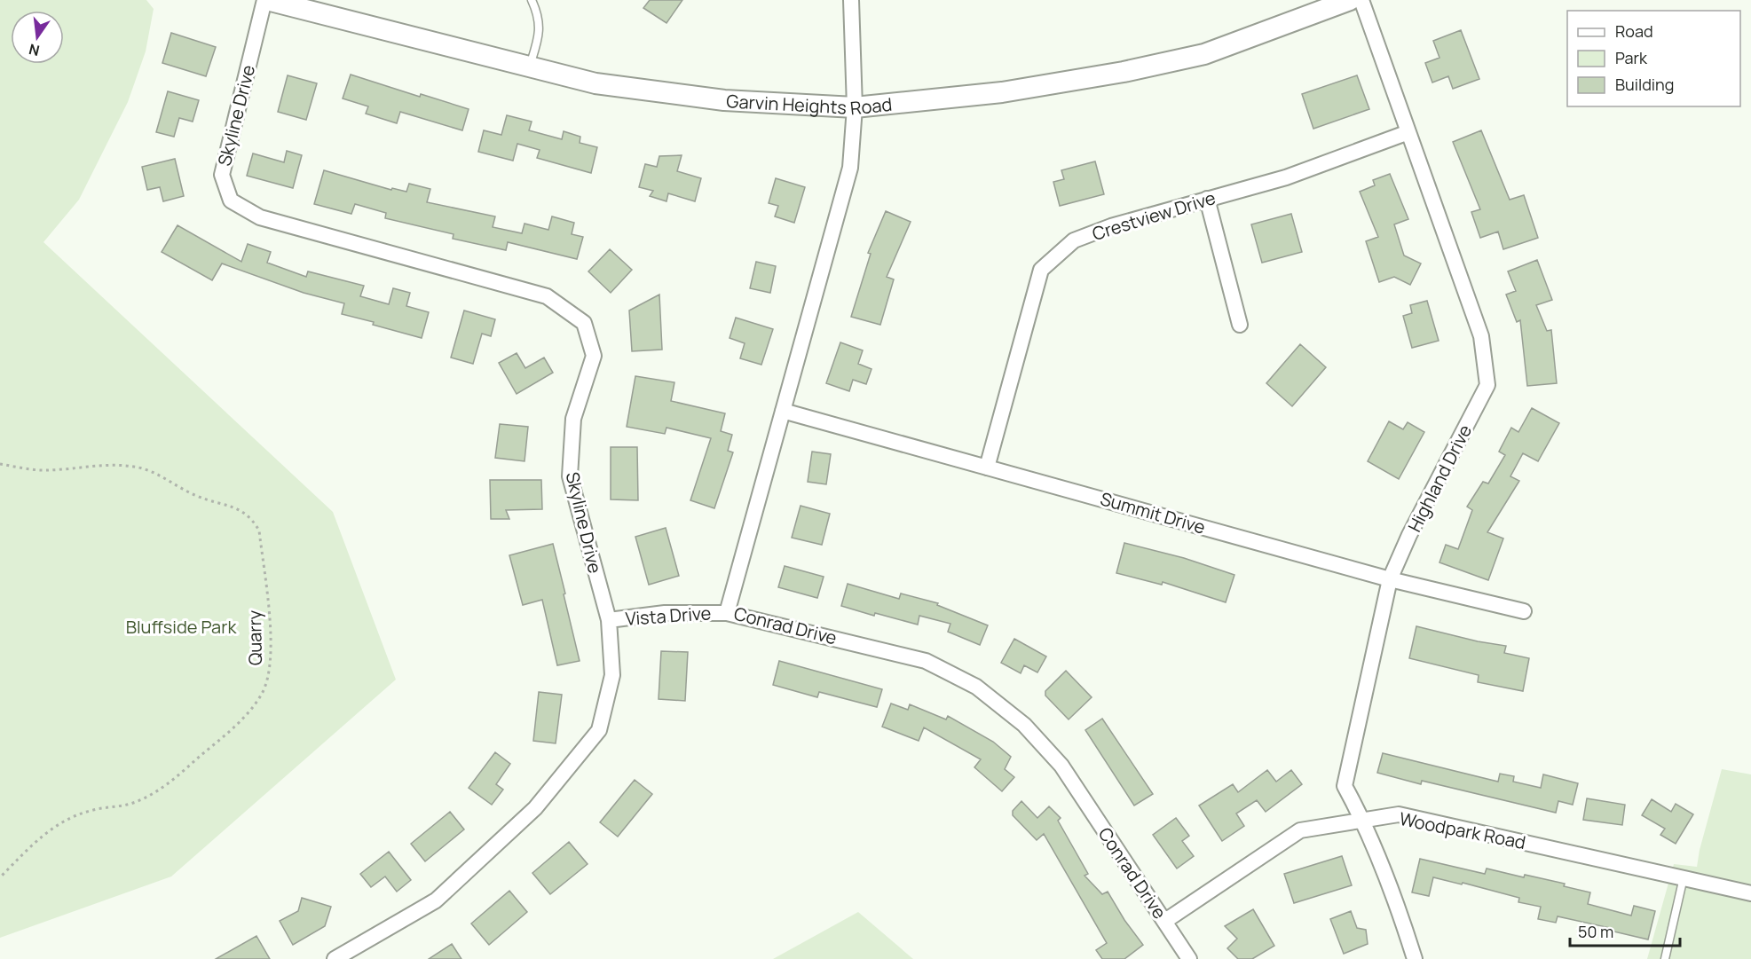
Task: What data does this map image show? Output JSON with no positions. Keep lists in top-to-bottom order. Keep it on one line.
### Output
{"streets":{"main road":["Garvin Heights Road"],"street":["Skyline Drive","Crestview Drive","Highland Drive","Summit Drive","Vista Drive","Conrad Drive","Woodpark Road"],"path":["Quarry"]},"crossings":[["Garvin Heights Road","Skyline Drive"],["Garvin Heights Road","Conrad Drive"],["Skyline Drive","Vista Drive"],["Crestview Drive","Highland Drive"],["Crestview Drive","Summit Drive"],["Highland Drive","Summit Drive"],["Highland Drive","Woodpark Road"],["Summit Drive","Conrad Drive"],["Vista Drive","Conrad Drive"],["Conrad Drive","Woodpark Road"]],"parks":["Bluffside Park"],"legend":["Road","Park","Building"],"scale_bar":"50 m","north":"bottom"}
